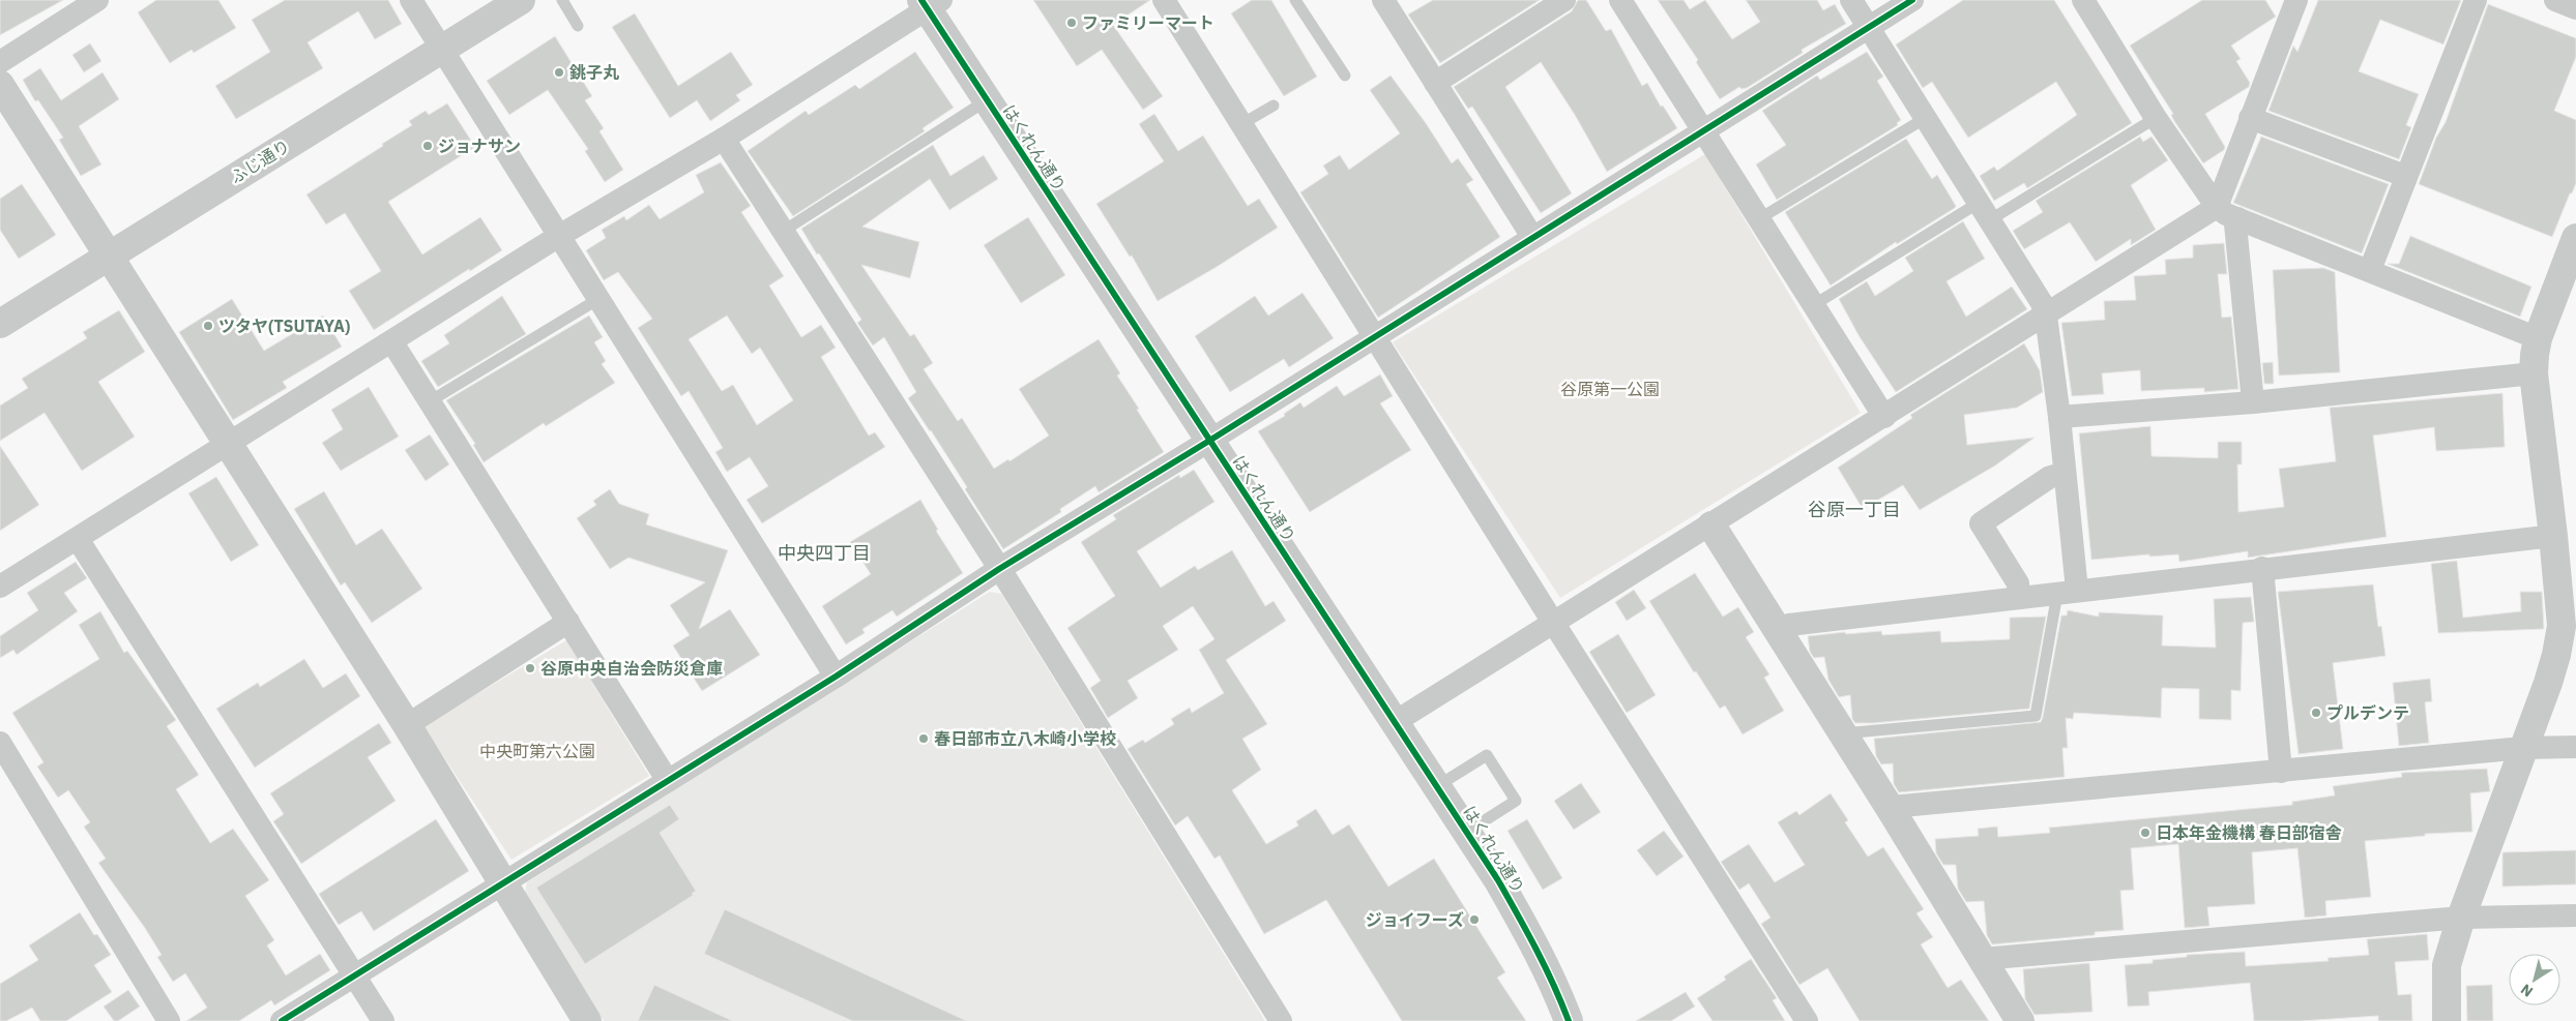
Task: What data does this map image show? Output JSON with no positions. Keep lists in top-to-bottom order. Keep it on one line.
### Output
{"streets":{"street":["はくれん通り","ふじ通り"]},"districts":["谷原一丁目","中央四丁目"],"parks":["谷原第一公園","中央町第六公園"],"places":["ファミリーマート","銚子丸","ジョナサン","ツタヤ(TSUTAYA)","谷原中央自治会防災倉庫","プルデンテ","春日部市立八木崎小学校","日本年金機構 春日部宿舎","ジョイフーズ"],"north":"bottom left"}
